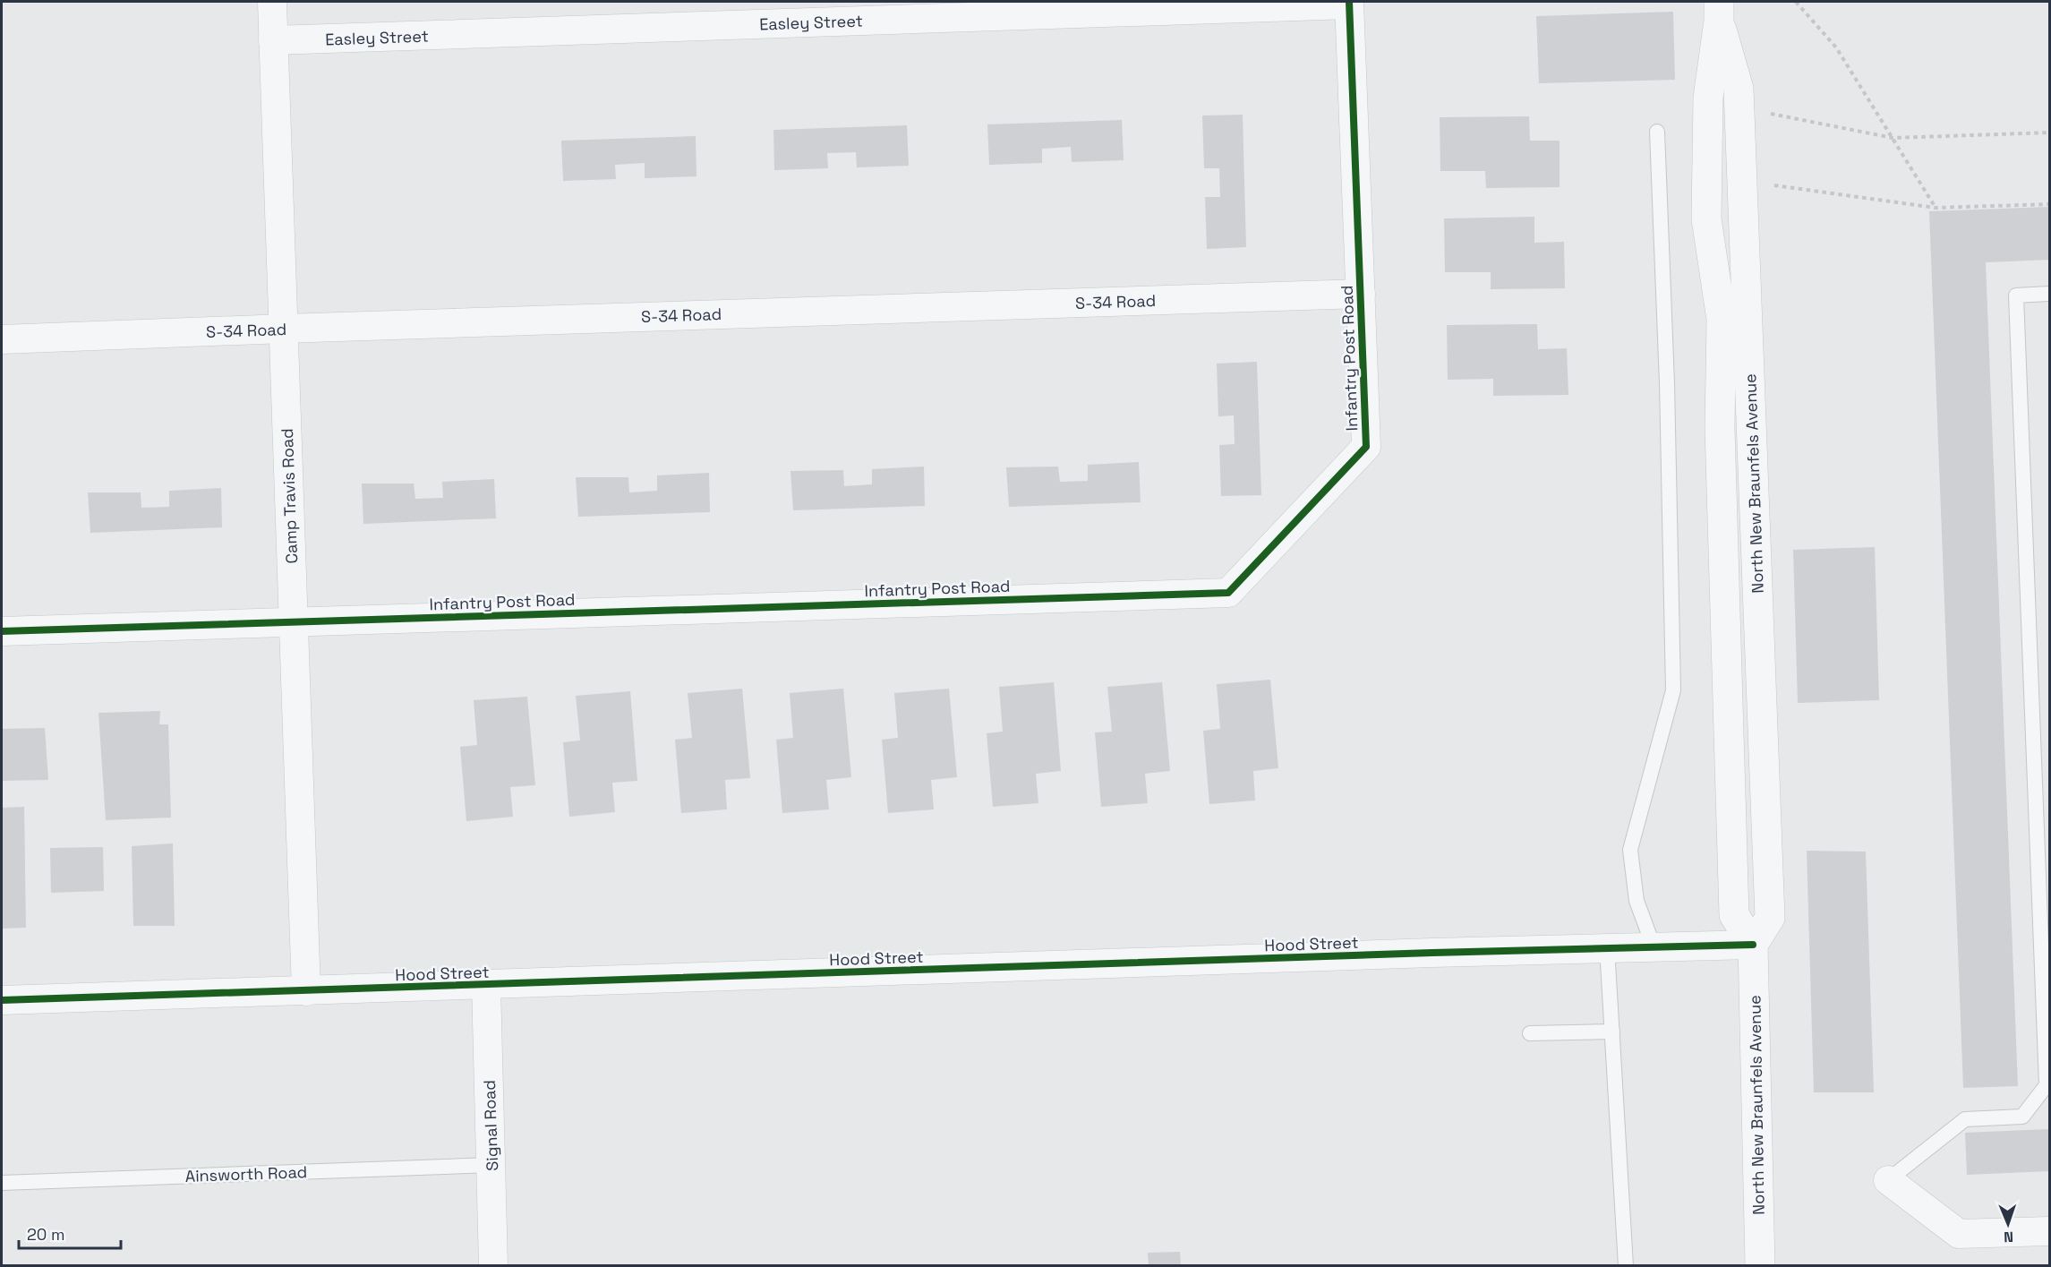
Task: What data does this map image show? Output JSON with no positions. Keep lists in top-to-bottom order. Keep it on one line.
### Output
{"streets":{"street":["Easley Street","S-34 Road","Infantry Post Road","North New Braunfels Avenue","Camp Travis Road","Hood Street","Signal Road"],"lane":["Ainsworth Road"]},"crossings":[["Easley Street","Infantry Post Road"],["Easley Street","Camp Travis Road"],["S-34 Road","Infantry Post Road"],["S-34 Road","Camp Travis Road"],["Infantry Post Road","Camp Travis Road"],["North New Braunfels Avenue","Hood Street"],["Camp Travis Road","Hood Street"],["Hood Street","Signal Road"],["Signal Road","Ainsworth Road"]],"scale_bar":"20 m","north":"bottom"}
